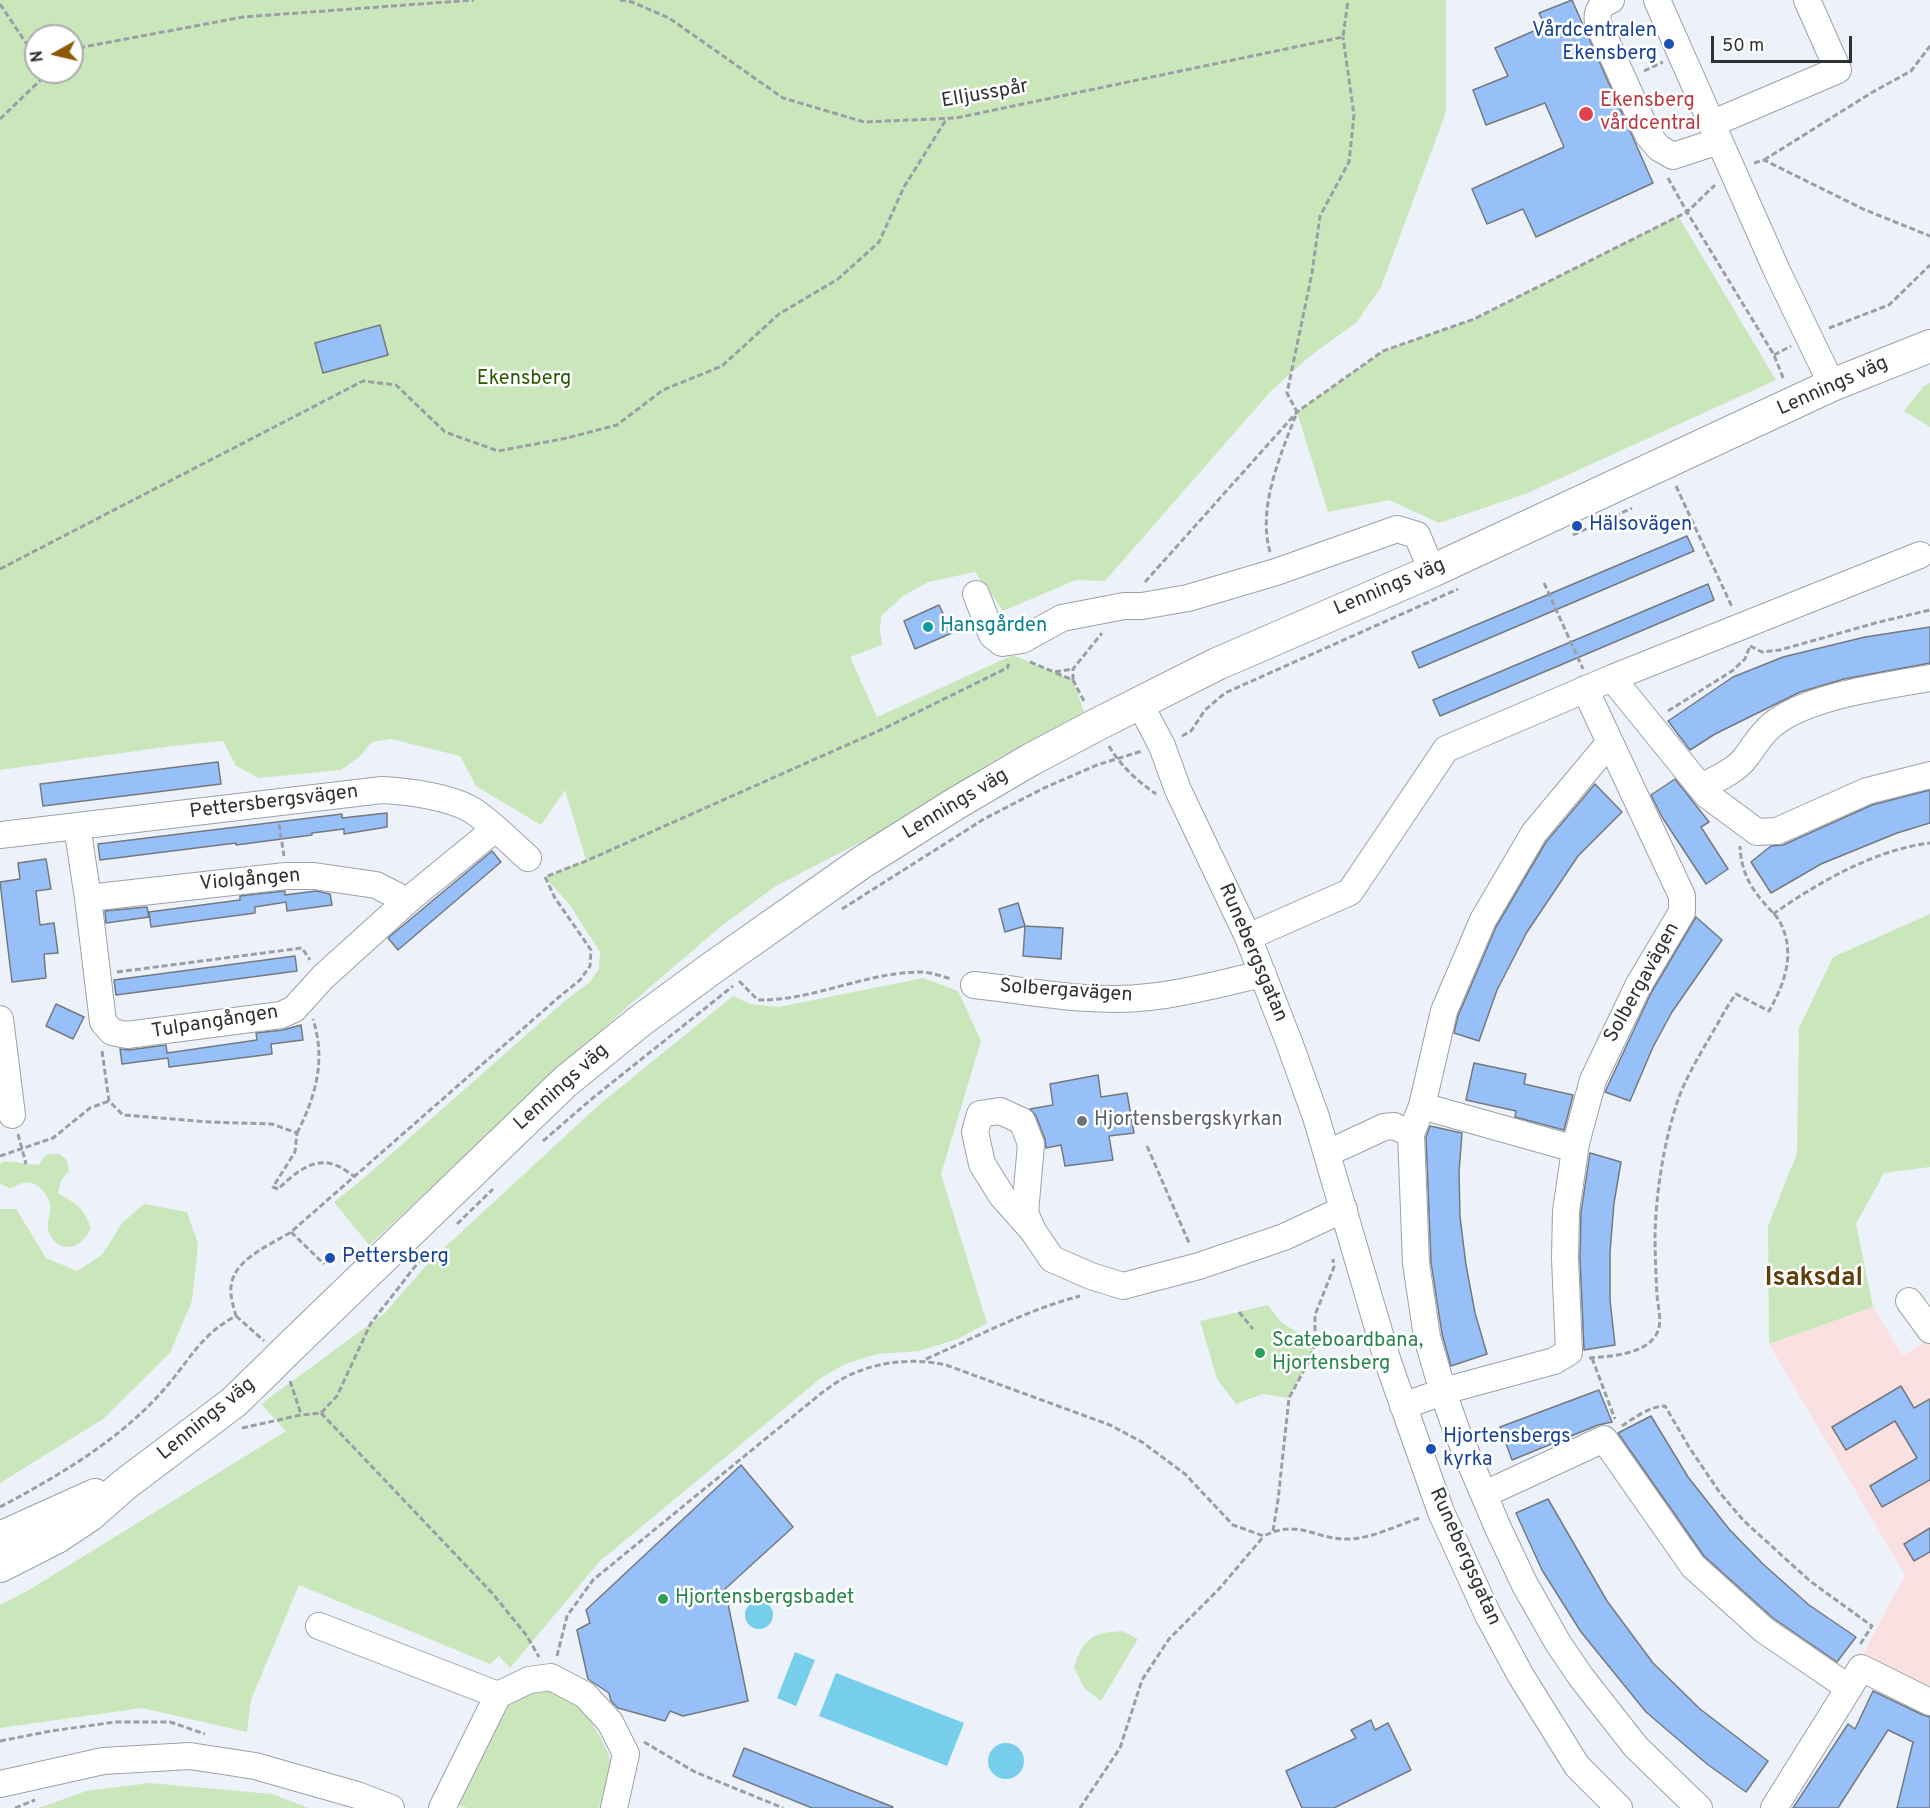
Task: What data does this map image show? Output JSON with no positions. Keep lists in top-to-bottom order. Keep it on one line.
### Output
{"streets":{"main road":["Lennings väg"],"street":["Pettersbergsvägen","Violgången","Runebergsgatan","Solbergavägen","Tulpangången"],"path":["Elljusspår"]},"crossings":[["Lennings väg","Runebergsgatan"],["Pettersbergsvägen","Tulpangången"],["Violgången","Tulpangången"],["Runebergsgatan","Solbergavägen"]],"districts":["Isaksdal"],"parks":["Ekensberg"],"places":["Vårdcentralen Ekensberg","Ekensberg vårdcentral","Hälsovägen","Hansgården","Hjortensbergskyrkan","Pettersberg","Scateboardbana, Hjortensberg","Hjortensbergs kyrka","Hjortensbergsbadet"],"scale_bar":"50 m","north":"left"}
